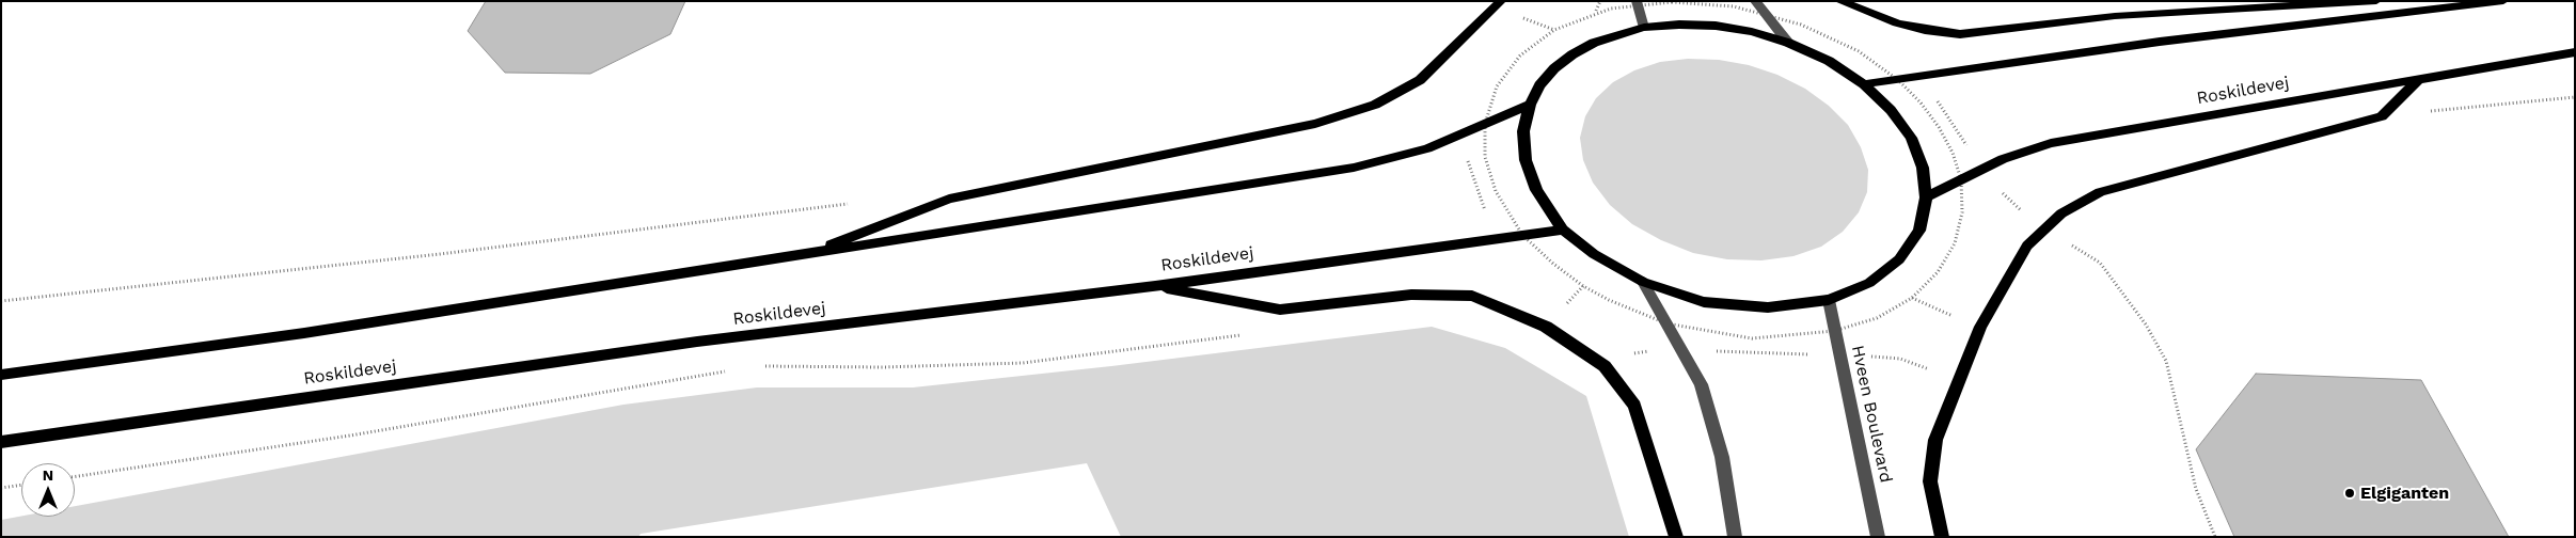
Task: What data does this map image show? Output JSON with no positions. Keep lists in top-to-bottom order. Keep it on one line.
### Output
{"streets":{"main road":["Roskildevej"],"street":["Hveen Boulevard"]},"places":["Elgiganten"],"north":"top"}
